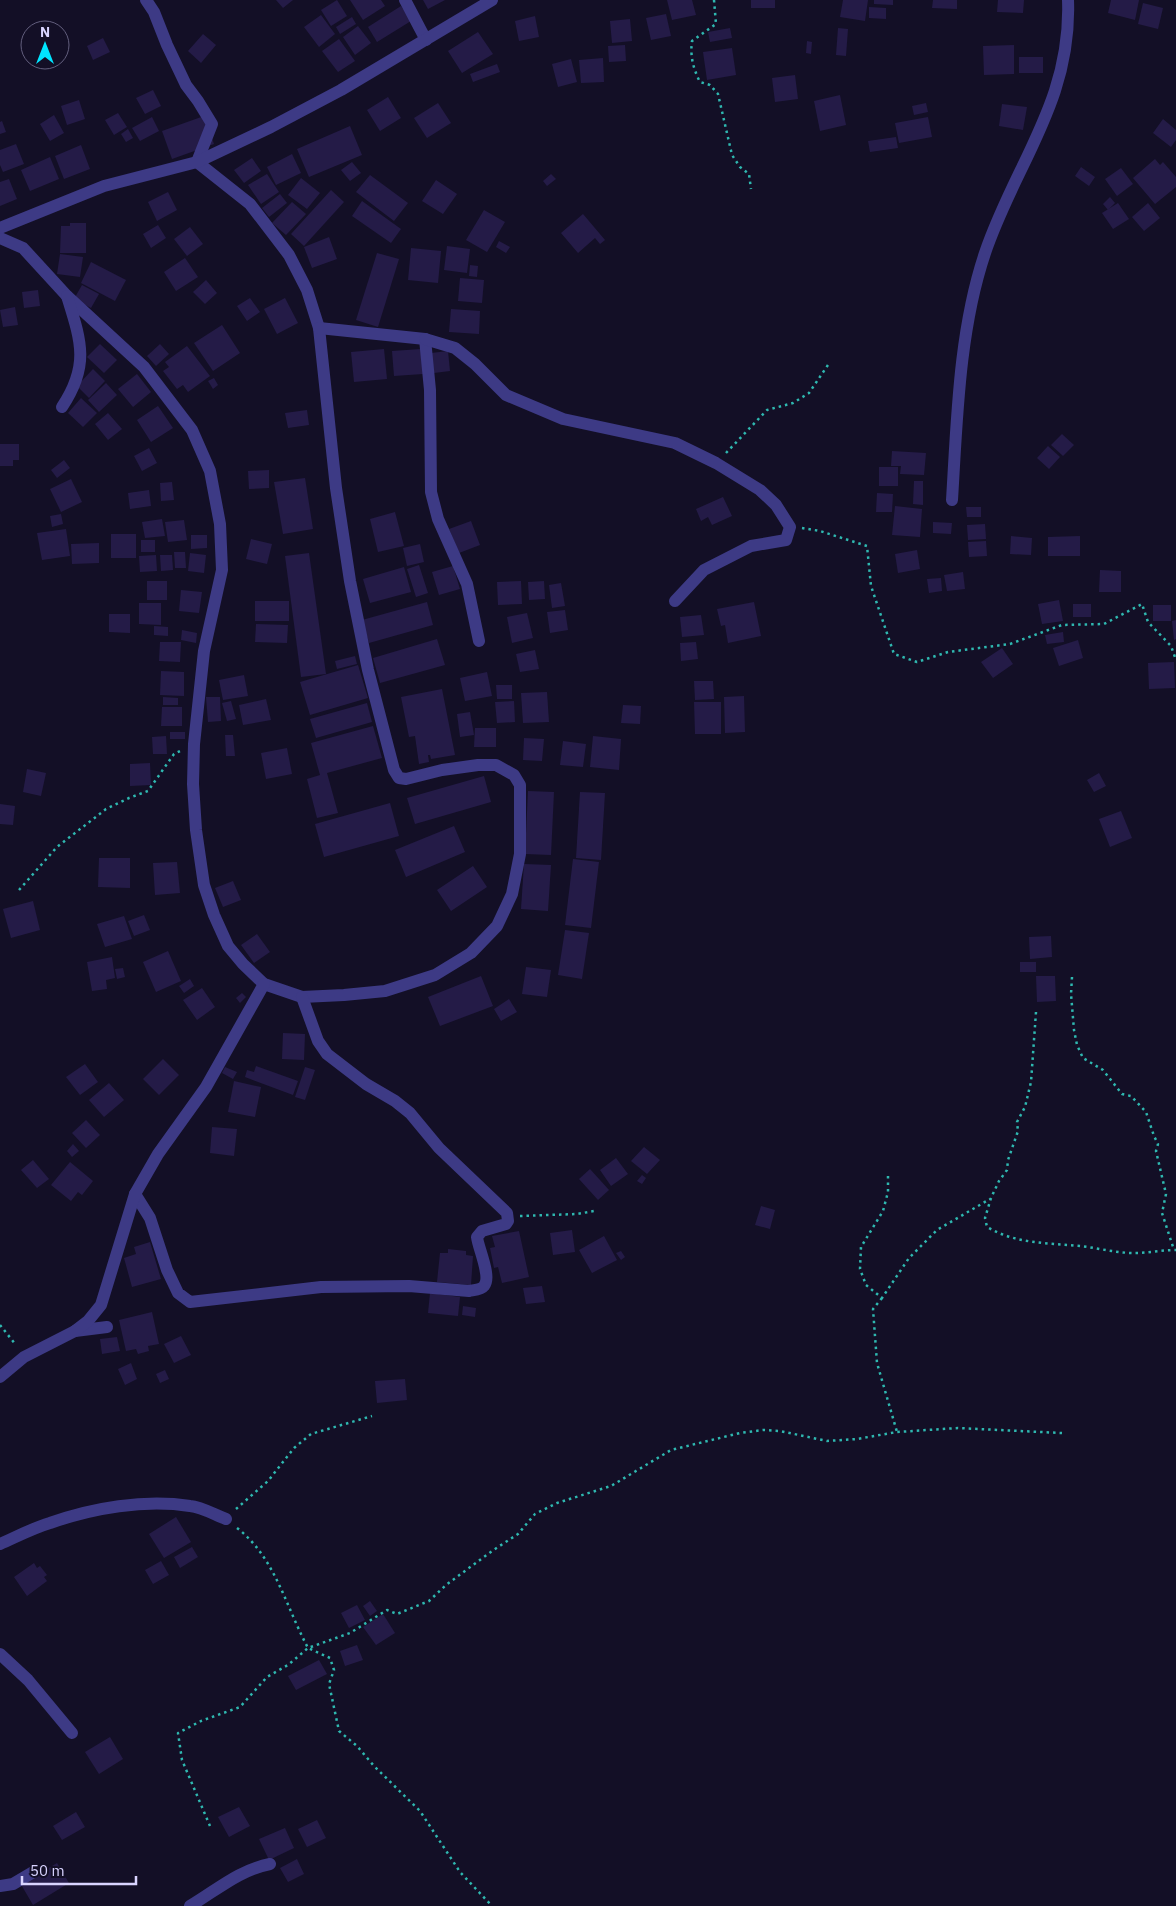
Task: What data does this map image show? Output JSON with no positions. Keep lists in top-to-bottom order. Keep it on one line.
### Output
{"scale_bar":"50 m","north":"top"}
